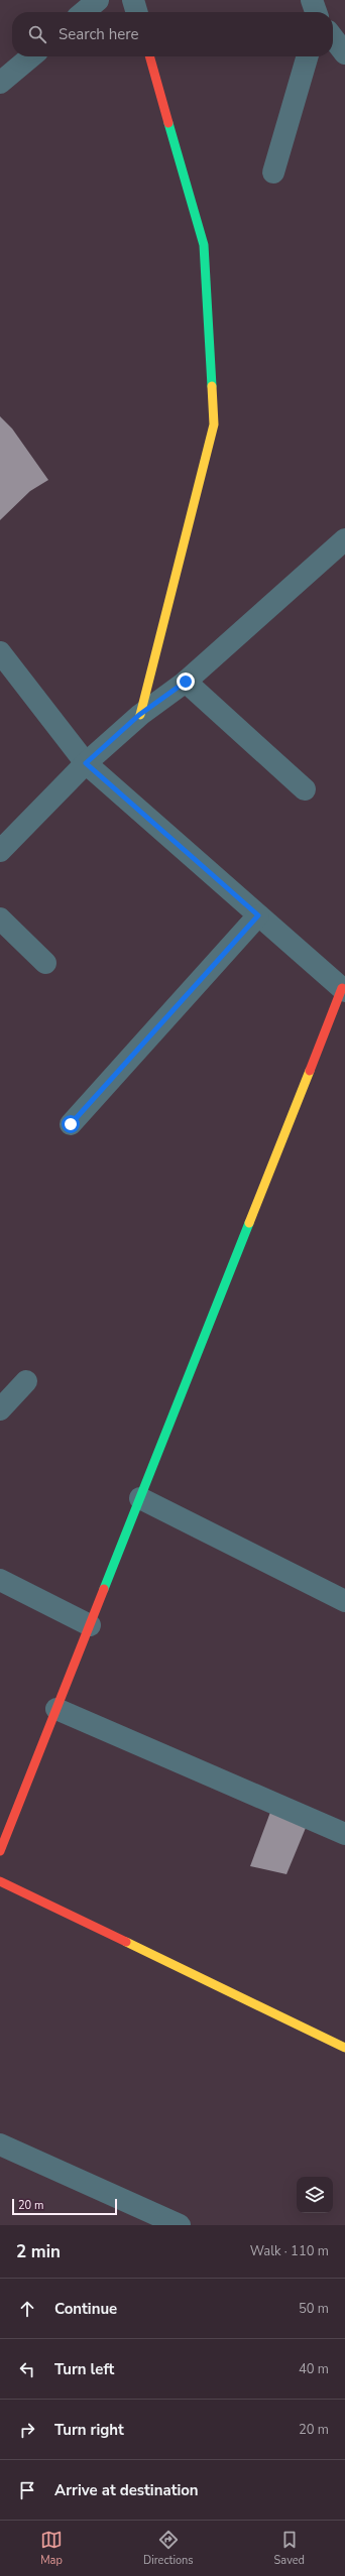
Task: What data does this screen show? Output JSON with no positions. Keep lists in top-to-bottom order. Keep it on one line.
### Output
{"scale_bar":"20 m","page":{"search":"Search here","scale":"20 m","heading":["2 min","Walk · 110 m"],"list":[["Continue","50 m"],["Turn left","40 m"],["Turn right","20 m"],"Arrive at destination"],"nav":["Map","Directions","Saved"]}}
